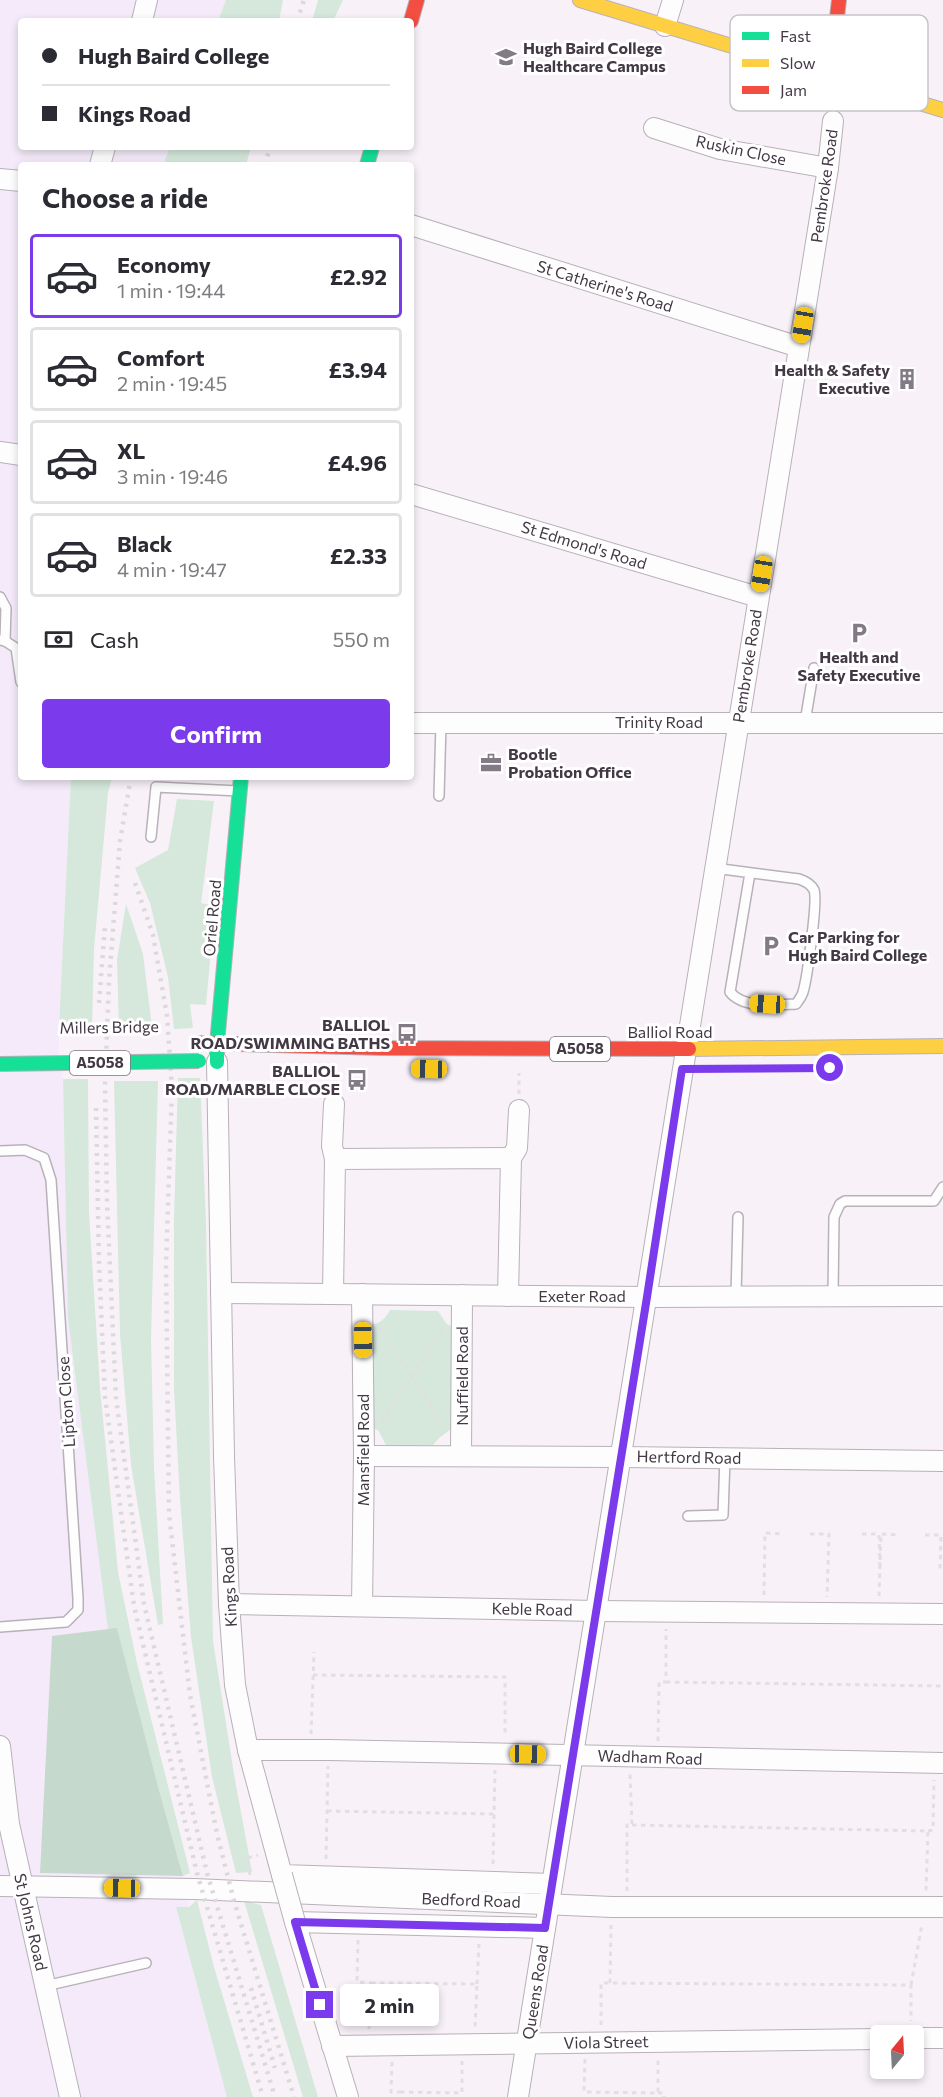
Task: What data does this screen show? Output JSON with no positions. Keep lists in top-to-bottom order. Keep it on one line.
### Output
{"streets":{"main road":["Oriel Road","Balliol Road","A5058"],"street":["Ruskin Close","Pembroke Road","St Catherine's Road","St Edmond's Road","Trinity Road","Exeter Road","Nuffield Road","Mansfield Road","Hertford Road","Kings Road","Keble Road","Wadham Road","Bedford Road","St Johns Road","Queens Road","Viola Street"],"lane":["Lipton Close"]},"crossings":[["Ruskin Close","Pembroke Road"],["Pembroke Road","St Catherine's Road"],["Pembroke Road","St Edmond's Road"],["Pembroke Road","Trinity Road"],["Pembroke Road","Balliol Road"],["Pembroke Road","Queens Road"],["Oriel Road","Balliol Road"],["Oriel Road","A5058"],["Oriel Road","Kings Road"],["Balliol Road","A5058"],["Balliol Road","Kings Road"],["A5058","Kings Road"],["Exeter Road","Nuffield Road"],["Exeter Road","Mansfield Road"],["Exeter Road","Kings Road"],["Exeter Road","Queens Road"],["Nuffield Road","Hertford Road"],["Mansfield Road","Hertford Road"],["Mansfield Road","Keble Road"],["Hertford Road","Queens Road"],["Kings Road","Keble Road"],["Kings Road","Wadham Road"],["Kings Road","Bedford Road"],["Kings Road","Viola Street"],["Keble Road","Queens Road"],["Wadham Road","Queens Road"],["Bedford Road","St Johns Road"],["Bedford Road","Queens Road"],["Queens Road","Viola Street"]],"places":{"school or university":["Hugh Baird College Healthcare Campus"],"building":["Health & Safety Executive"],"parking":["Health and Safety Executive","Car Parking for Hugh Baird College"],"office":["Bootle Probation Office"],"bus stop":["BALLIOL ROAD/SWIMMING BATHS","BALLIOL ROAD/MARBLE CLOSE"]},"legend":["Fast","Slow","Jam"],"north":"top","page":{"banner":["Hugh Baird College","Kings Road"],"heading":"Choose a ride","list":[{"name":"Economy","note":"1 min · 19:44","value":"£2.92"},{"name":"Comfort","note":"2 min · 19:45","value":"£3.94"},{"name":"XL","note":"3 min · 19:46","value":"£4.96"},{"name":"Black","note":"4 min · 19:47","value":"£2.33"}],"pay":["Cash","550 m"],"buttons":"Confirm","bubble":"2 min"}}
